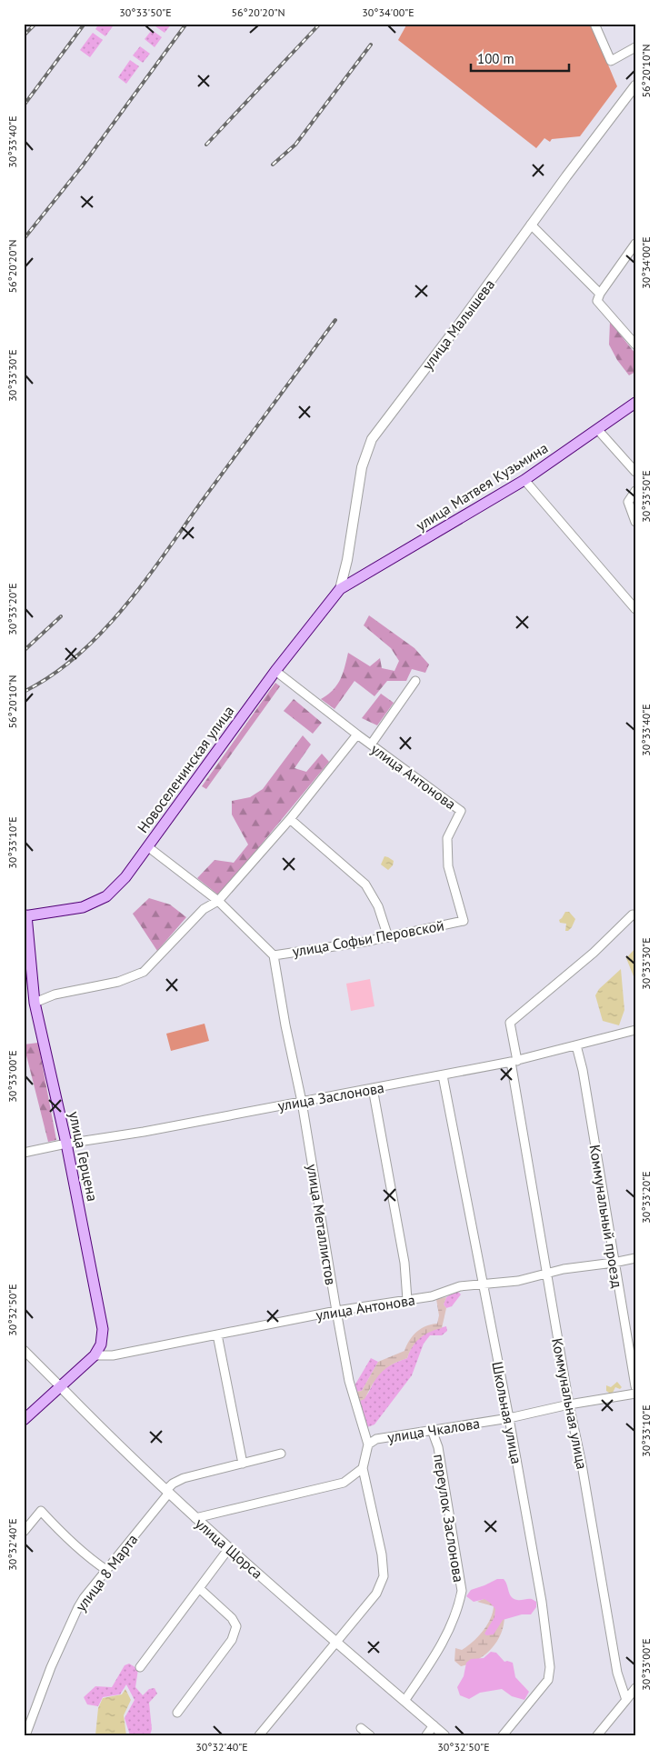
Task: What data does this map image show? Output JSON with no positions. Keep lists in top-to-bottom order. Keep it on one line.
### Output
{"streets":{"main road":["улица Матвея Кузьмина","Новоселенинская улица","улица Герцена"],"street":["улица Малышева","улица Антонова","улица Софьи Перовской","улица Заслонова","Коммунальный проезд","улица Металлистов","Коммунальная улица","Школьная улица","улица Чкалова","переулок Заслонова","улица Щорса","улица 8 Марта"]},"crossings":[["улица Малышева","улица Матвея Кузьмина"],["улица Малышева","Новоселенинская улица"],["улица Матвея Кузьмина","Новоселенинская улица"],["Новоселенинская улица","улица Антонова"],["Новоселенинская улица","улица Герцена"],["улица Антонова","улица Софьи Перовской"],["улица Антонова","улица Герцена"],["улица Антонова","Коммунальный проезд"],["улица Антонова","улица Металлистов"],["улица Антонова","Коммунальная улица"],["улица Антонова","Школьная улица"],["улица Софьи Перовской","улица Металлистов"],["улица Заслонова","улица Герцена"],["улица Заслонова","Коммунальный проезд"],["улица Заслонова","улица Металлистов"],["улица Заслонова","Коммунальная улица"],["улица Заслонова","Школьная улица"],["улица Герцена","улица Щорса"],["улица Металлистов","улица Чкалова"],["улица Металлистов","улица Щорса"],["Коммунальная улица","улица Чкалова"],["Школьная улица","улица Чкалова"],["улица Чкалова","переулок Заслонова"],["переулок Заслонова","улица Щорса"],["улица Щорса","улица 8 Марта"]],"scale_bar":"100 m","coordinates":["30°33'50\"E","56°20'20\"N","30°34'00\"E","56°20'10\"N","30°33'40\"E","30°33'30\"E","30°33'20\"E","30°33'10\"E","30°33'00\"E","30°32'50\"E","30°32'40\"E"]}
